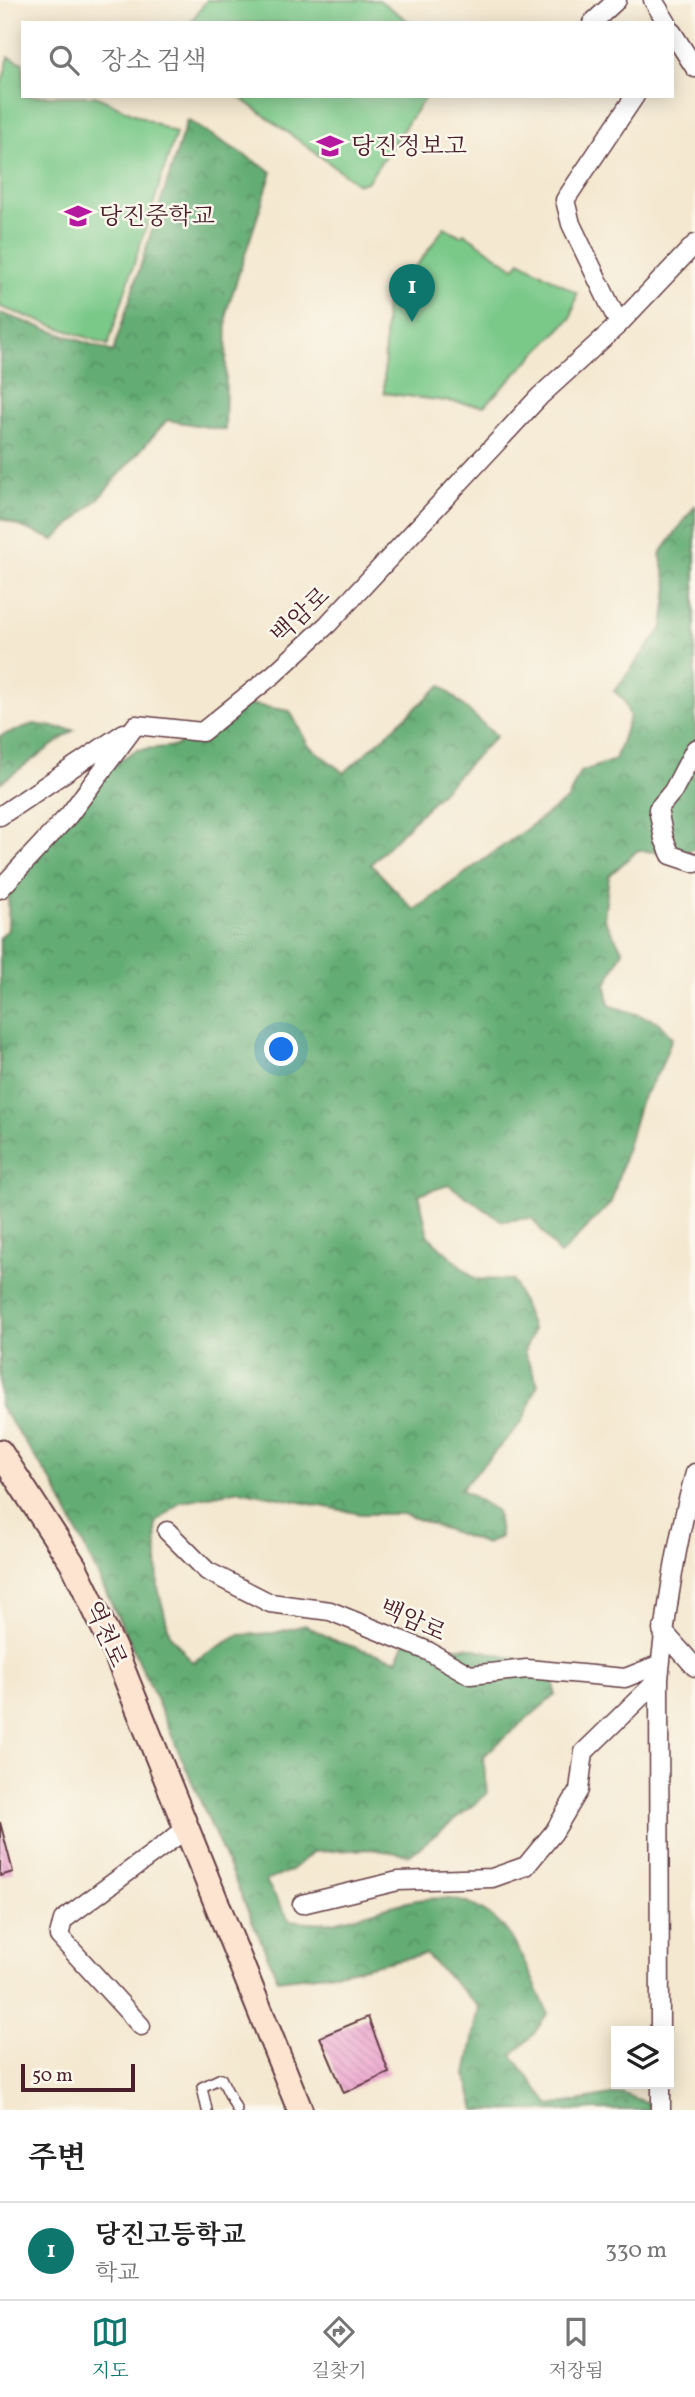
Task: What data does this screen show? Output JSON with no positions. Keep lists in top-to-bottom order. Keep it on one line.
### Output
{"streets":{"street":["백암로","역천로"]},"places":{"school or university":["당진정보고","당진중학교"]},"scale_bar":"50 m","page":{"search":"장소 검색","pins":"1","scale":"50 m","heading":"주변","list":[{"mark":"1","name":"당진고등학교","note":"학교","value":"330 m"}],"nav":["지도","길찾기","저장됨"]}}
